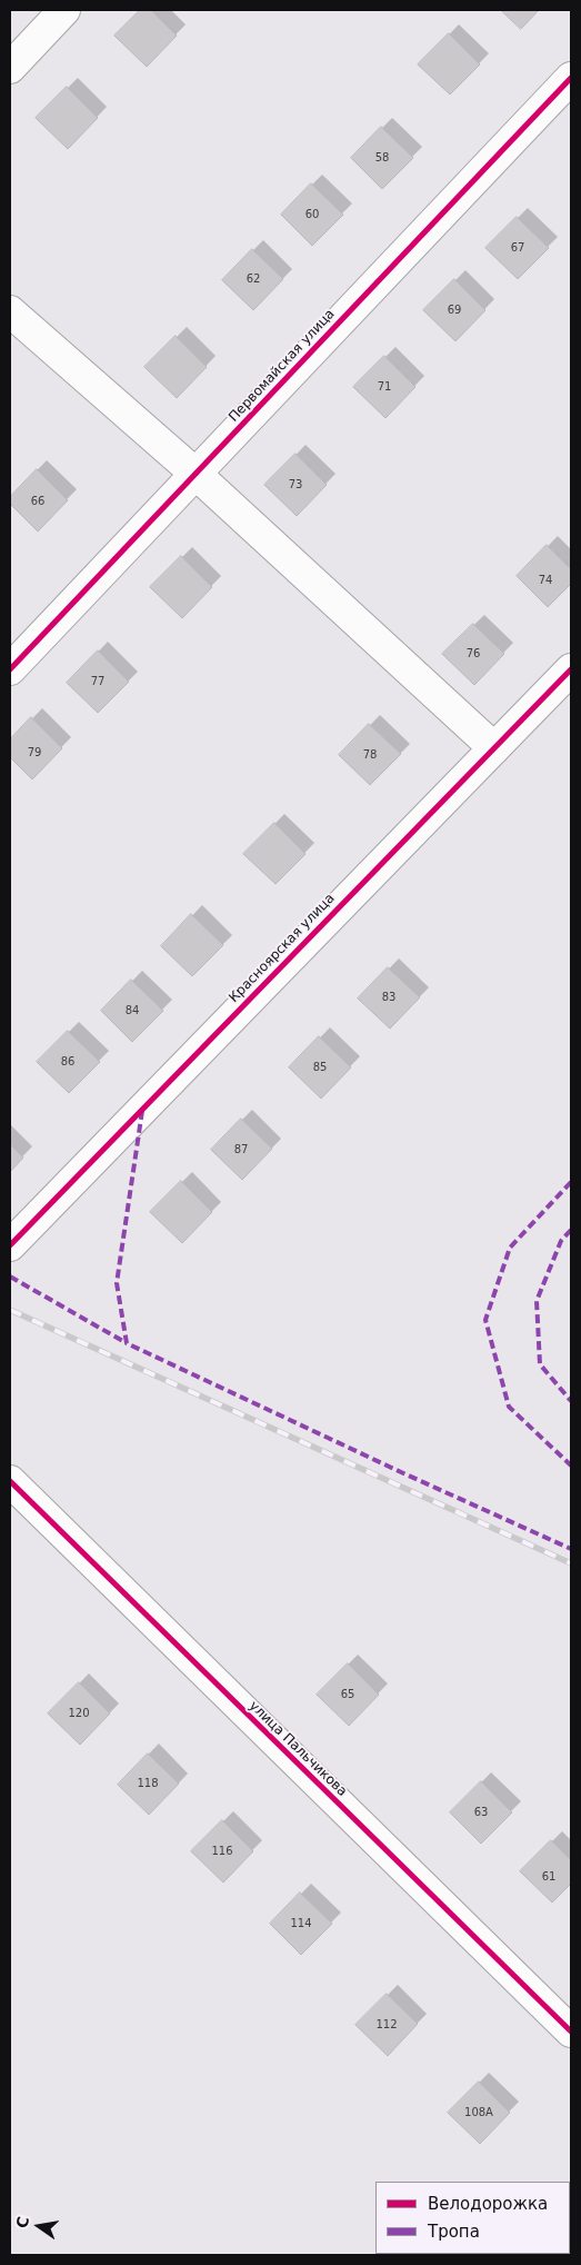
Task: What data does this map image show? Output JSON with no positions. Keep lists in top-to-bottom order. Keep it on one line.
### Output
{"streets":{"street":["Первомайская улица","Красноярская улица","улица Пальчикова"]},"house_numbers":["58","60","67","62","69","71","73","66","74","76","77","79","78","83","84","86","85","87","65","120","118","63","116","61","114","112","108А"],"legend":["Велодорожка","Тропа"],"north":"left"}
